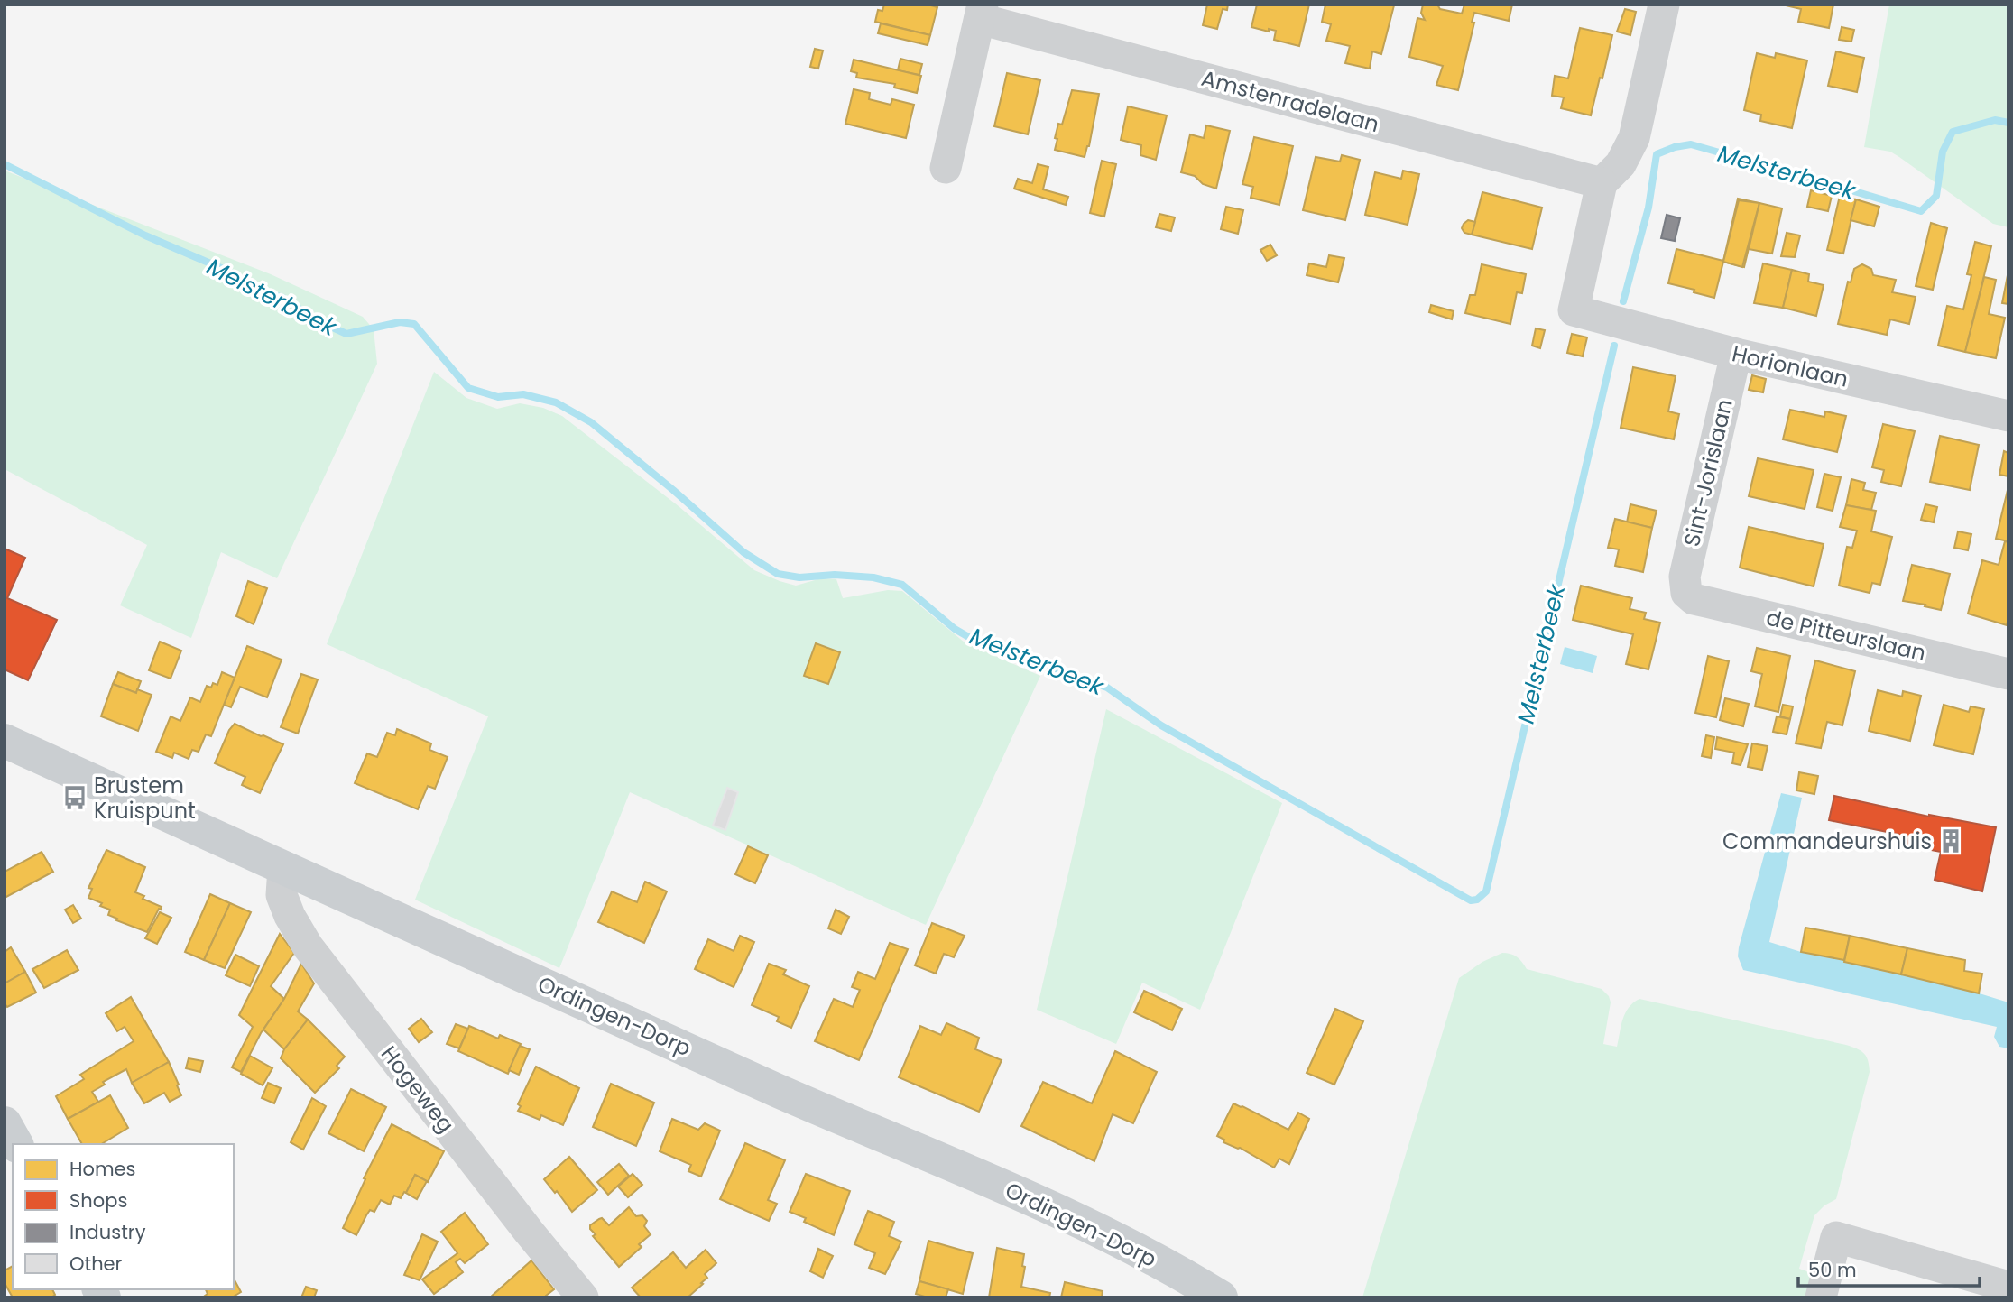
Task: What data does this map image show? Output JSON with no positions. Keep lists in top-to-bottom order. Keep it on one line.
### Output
{"streets":{"main road":["Ordingen-Dorp"],"street":["Amstenradelaan","Horionlaan","Sint-Jorislaan","de Pitteurslaan","Hogeweg"]},"crossings":[["Amstenradelaan","Horionlaan"],["Horionlaan","Sint-Jorislaan"],["Sint-Jorislaan","de Pitteurslaan"],["Ordingen-Dorp","Hogeweg"]],"water":["Melsterbeek"],"places":{"bus stop":["Brustem Kruispunt"],"building":["Commandeurshuis"]},"legend":["Homes","Shops","Industry","Other"],"scale_bar":"50 m"}
